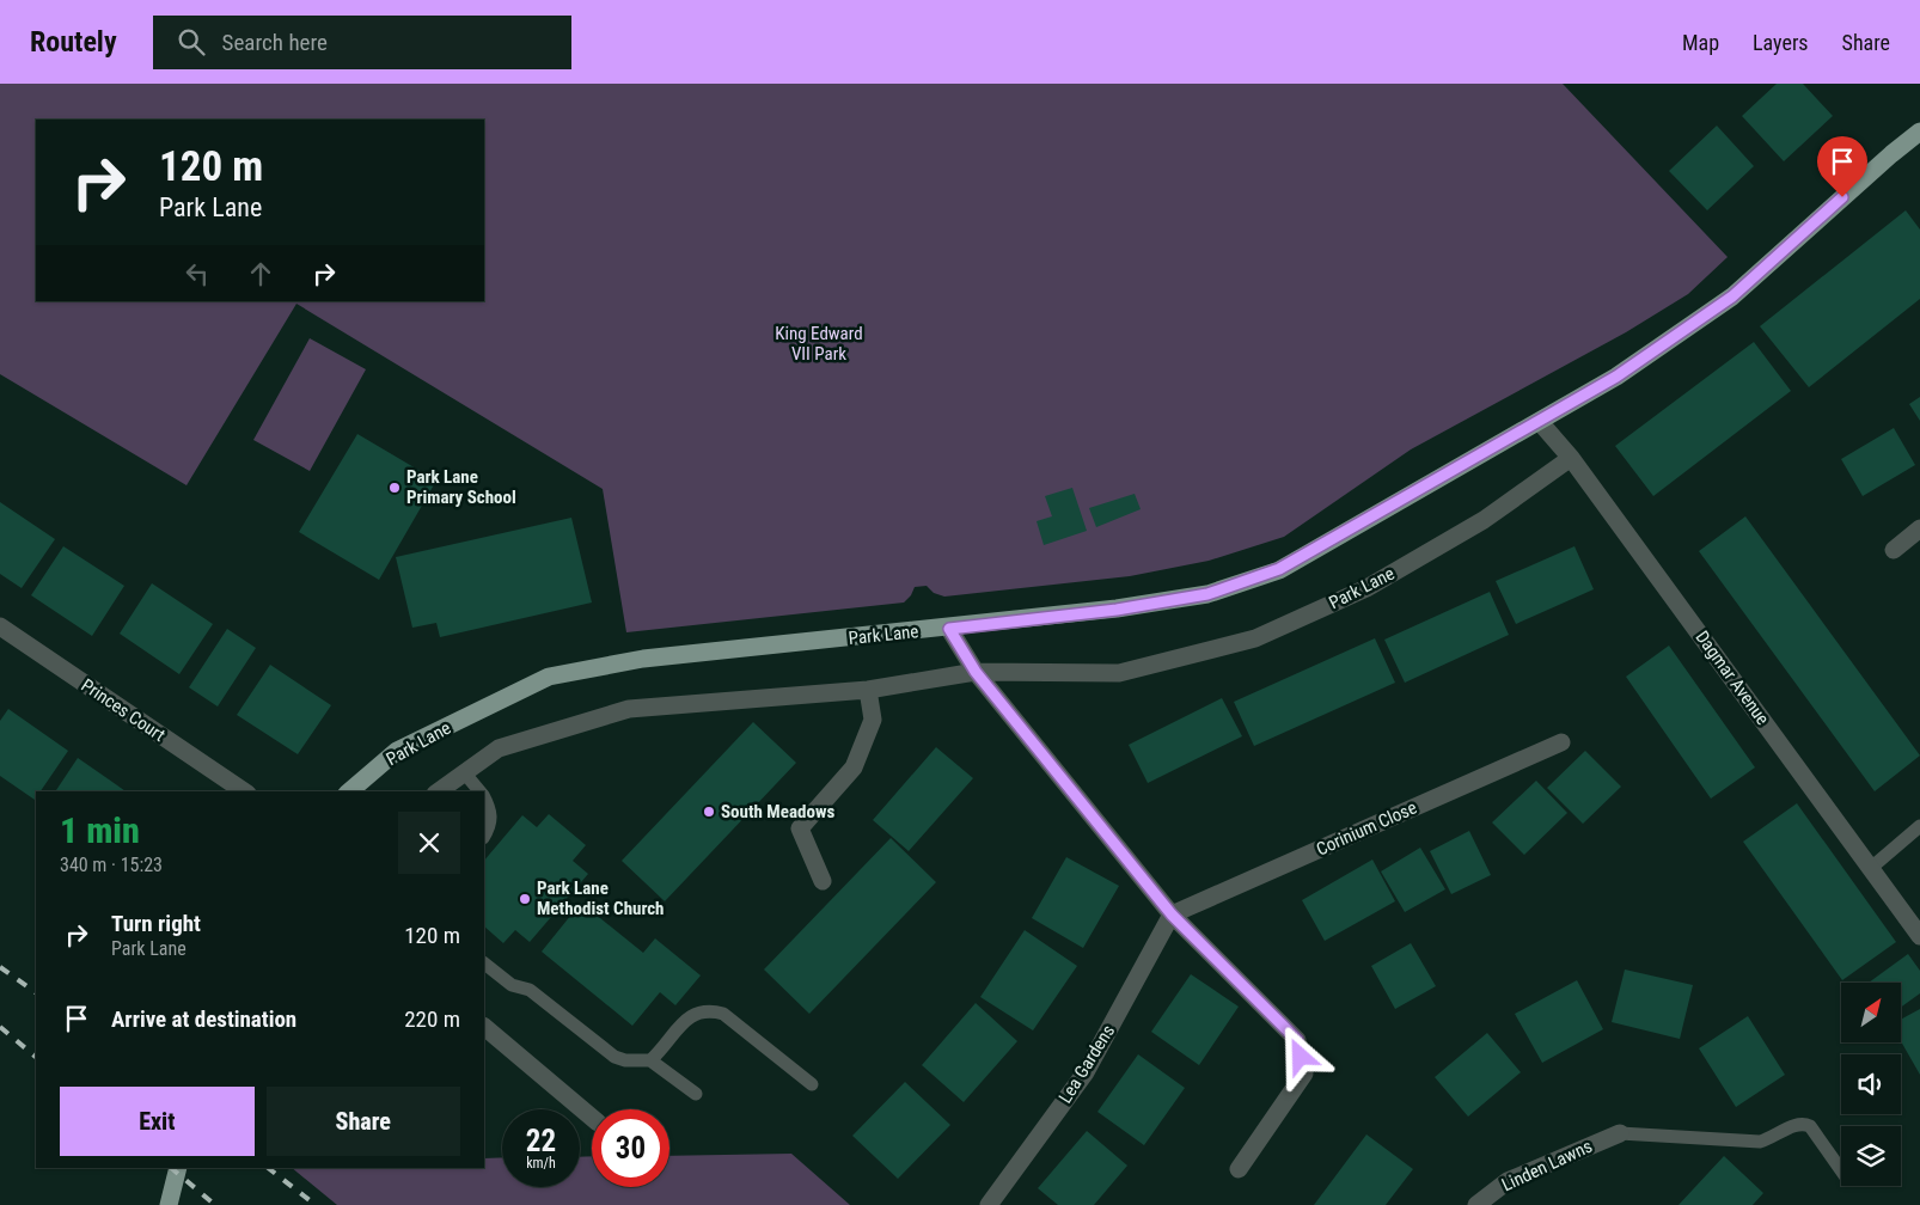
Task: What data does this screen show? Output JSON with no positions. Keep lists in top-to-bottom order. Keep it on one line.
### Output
{"streets":{"main road":["Park Lane"],"street":["Dagmar Avenue","Princes Court","Corinium Close","Lea Gardens","Linden Lawns"]},"crossings":[["Park Lane","Dagmar Avenue"],["Corinium Close","Lea Gardens"]],"parks":["King Edward VII Park"],"places":["Park Lane Primary School","South Meadows","Park Lane Methodist Church"],"north":"top right","page":{"header":"Routely","search":"Search here","nav":["Map","Layers","Share"],"turn":["120 m","Park Lane"],"heading":["1 min","340 m · 15:23"],"list":[{"name":"Turn right","note":"Park Lane","value":"120 m"},{"name":"Arrive at destination","value":"220 m"}],"buttons":["Exit","Share"],"speed":"22 km/h","limit":"30"}}
